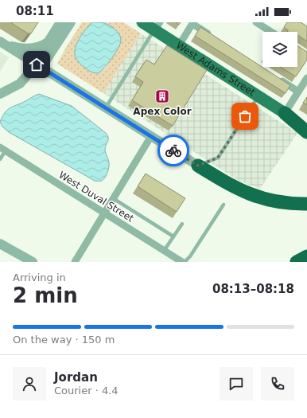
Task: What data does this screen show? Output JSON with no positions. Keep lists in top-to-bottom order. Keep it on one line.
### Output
{"streets":{"main road":["West Adams Street"],"street":["West Duval Street"]},"places":{"building":["Apex Color"]},"page":{"status":"08:11","heading":["2 min","Arriving in","08:13–08:18"],"panel":["Jordan","Courier · 4.4"],"bar":"On the way · 150 m"}}
